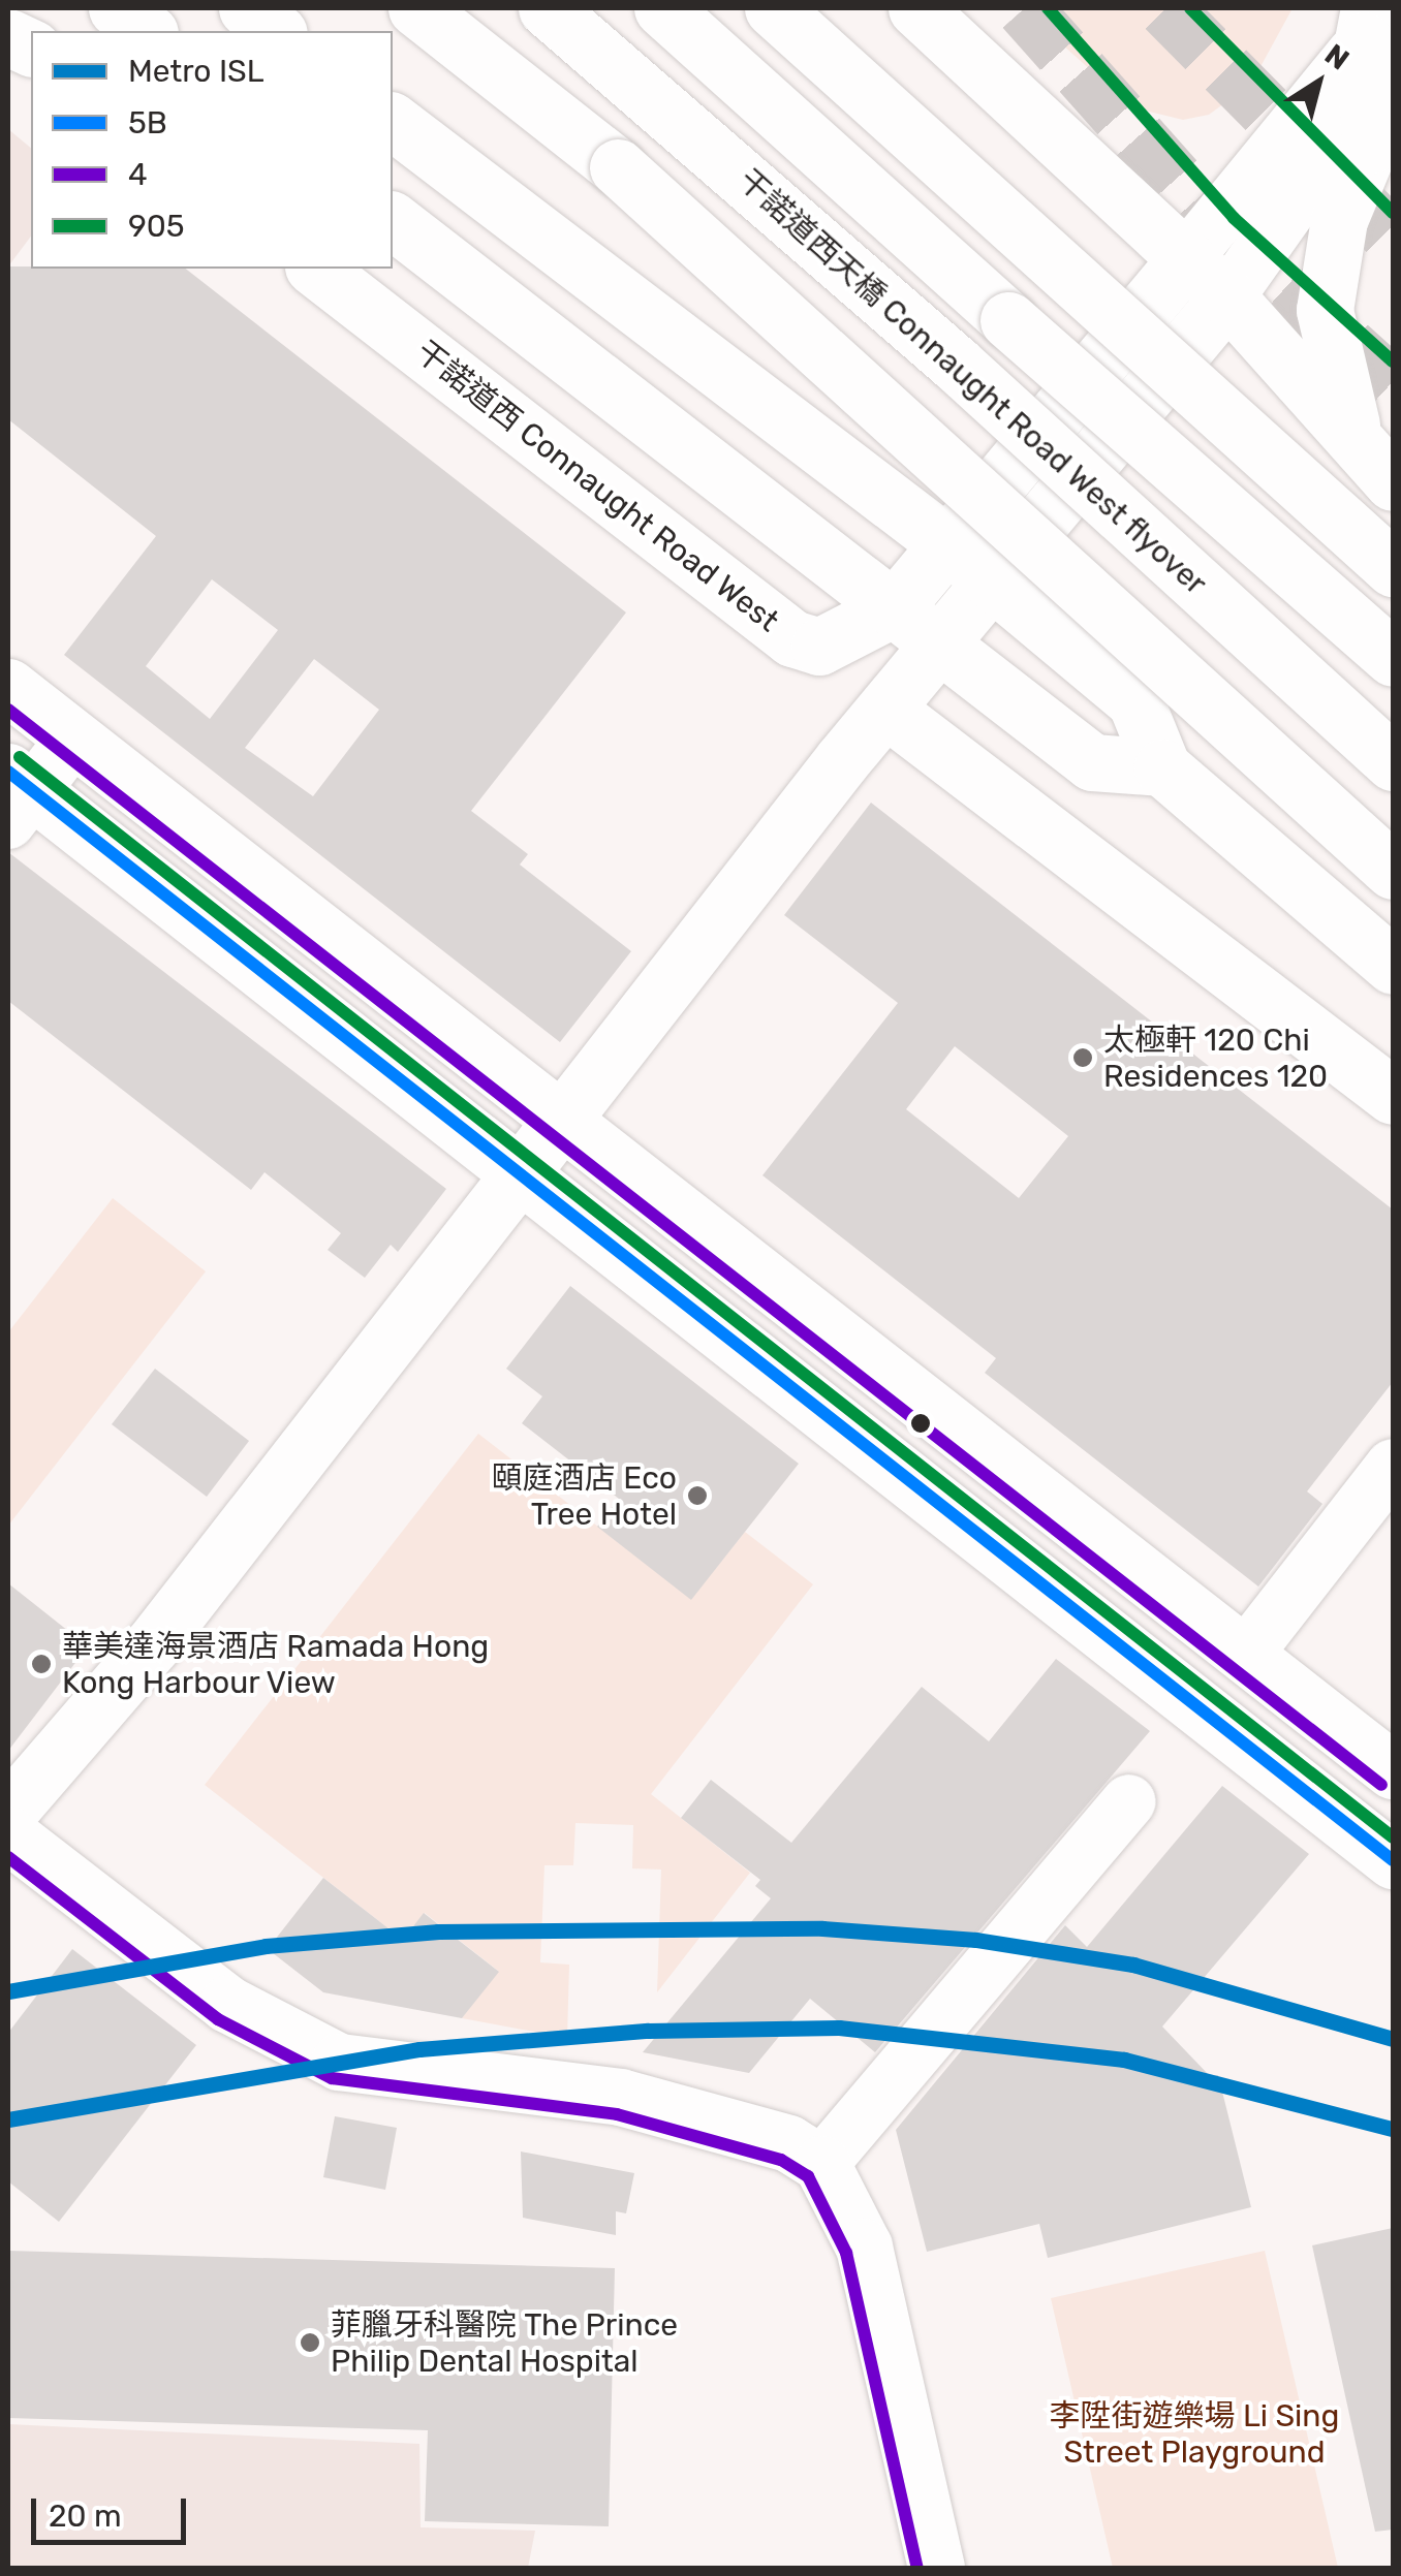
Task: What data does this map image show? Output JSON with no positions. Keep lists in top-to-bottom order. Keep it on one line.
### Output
{"streets":{"main road":["干諾道西天橋 Connaught Road West flyover","干諾道西 Connaught Road West"]},"parks":["李陞街遊樂場 Li Sing Street Playground"],"places":["太極軒 120 Chi Residences 120","頤庭酒店 Eco Tree Hotel","華美達海景酒店 Ramada Hong Kong Harbour View","菲臘牙科醫院 The Prince Philip Dental Hospital"],"lines":["transit line 905","transit line 4","transit line 5B","metro line ISL"],"legend":["Metro ISL","5B","4","905"],"scale_bar":"20 m","north":"top right"}
